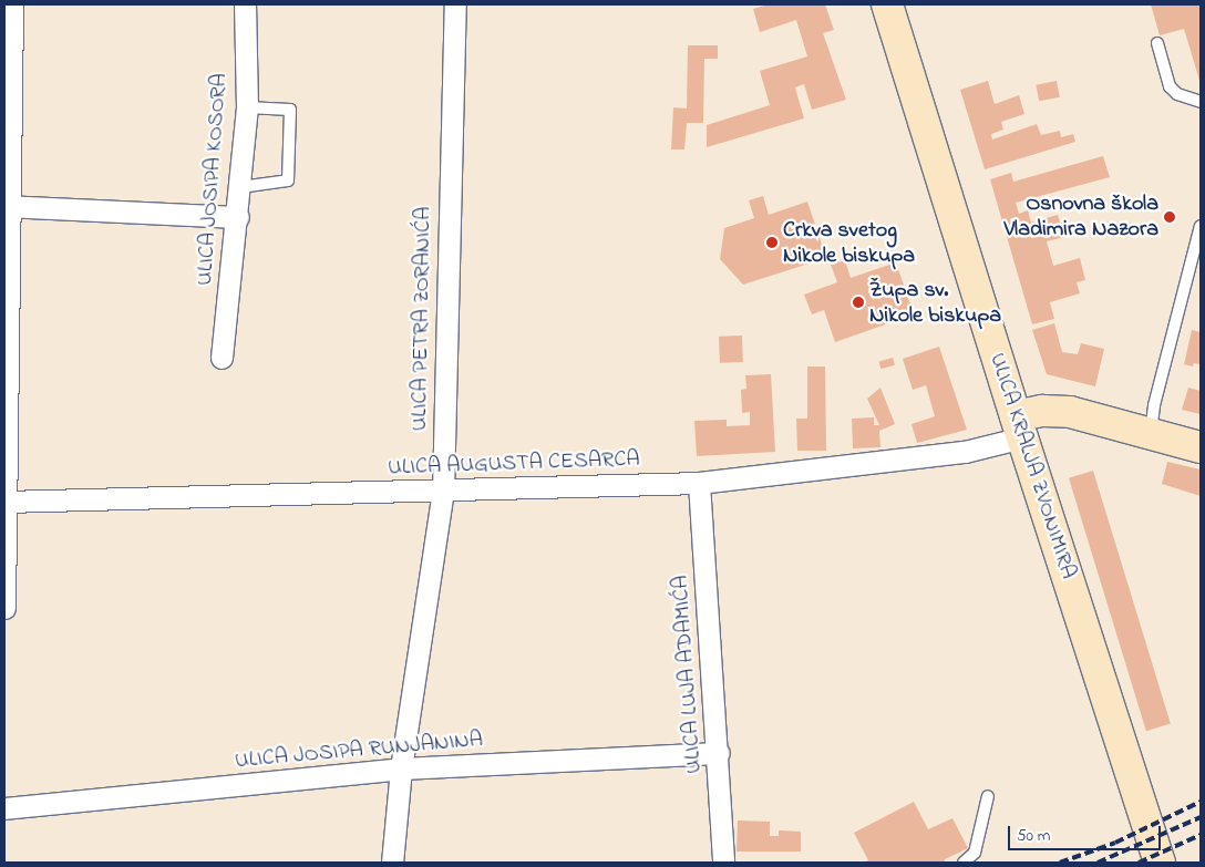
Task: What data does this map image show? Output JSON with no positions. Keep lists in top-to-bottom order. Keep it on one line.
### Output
{"streets":{"main road":["ULICA KRALJA ZVONIMIRA"],"street":["ULICA JOSIPA KOSORA","ULICA PETRA ZORANIĆA","ULICA AUGUSTA CESARCA","ULICA LUJA ADAMIĆA","ULICA JOSIPA RUNJANINA"]},"crossings":[["ULICA PETRA ZORANIĆA","ULICA AUGUSTA CESARCA"],["ULICA PETRA ZORANIĆA","ULICA JOSIPA RUNJANINA"],["ULICA AUGUSTA CESARCA","ULICA KRALJA ZVONIMIRA"],["ULICA AUGUSTA CESARCA","ULICA LUJA ADAMIĆA"],["ULICA LUJA ADAMIĆA","ULICA JOSIPA RUNJANINA"]],"places":["Osnovna škola Vladimira Nazora","Crkva svetog Nikole biskupa","Župa sv. Nikole biskupa"],"scale_bar":"50 m"}
